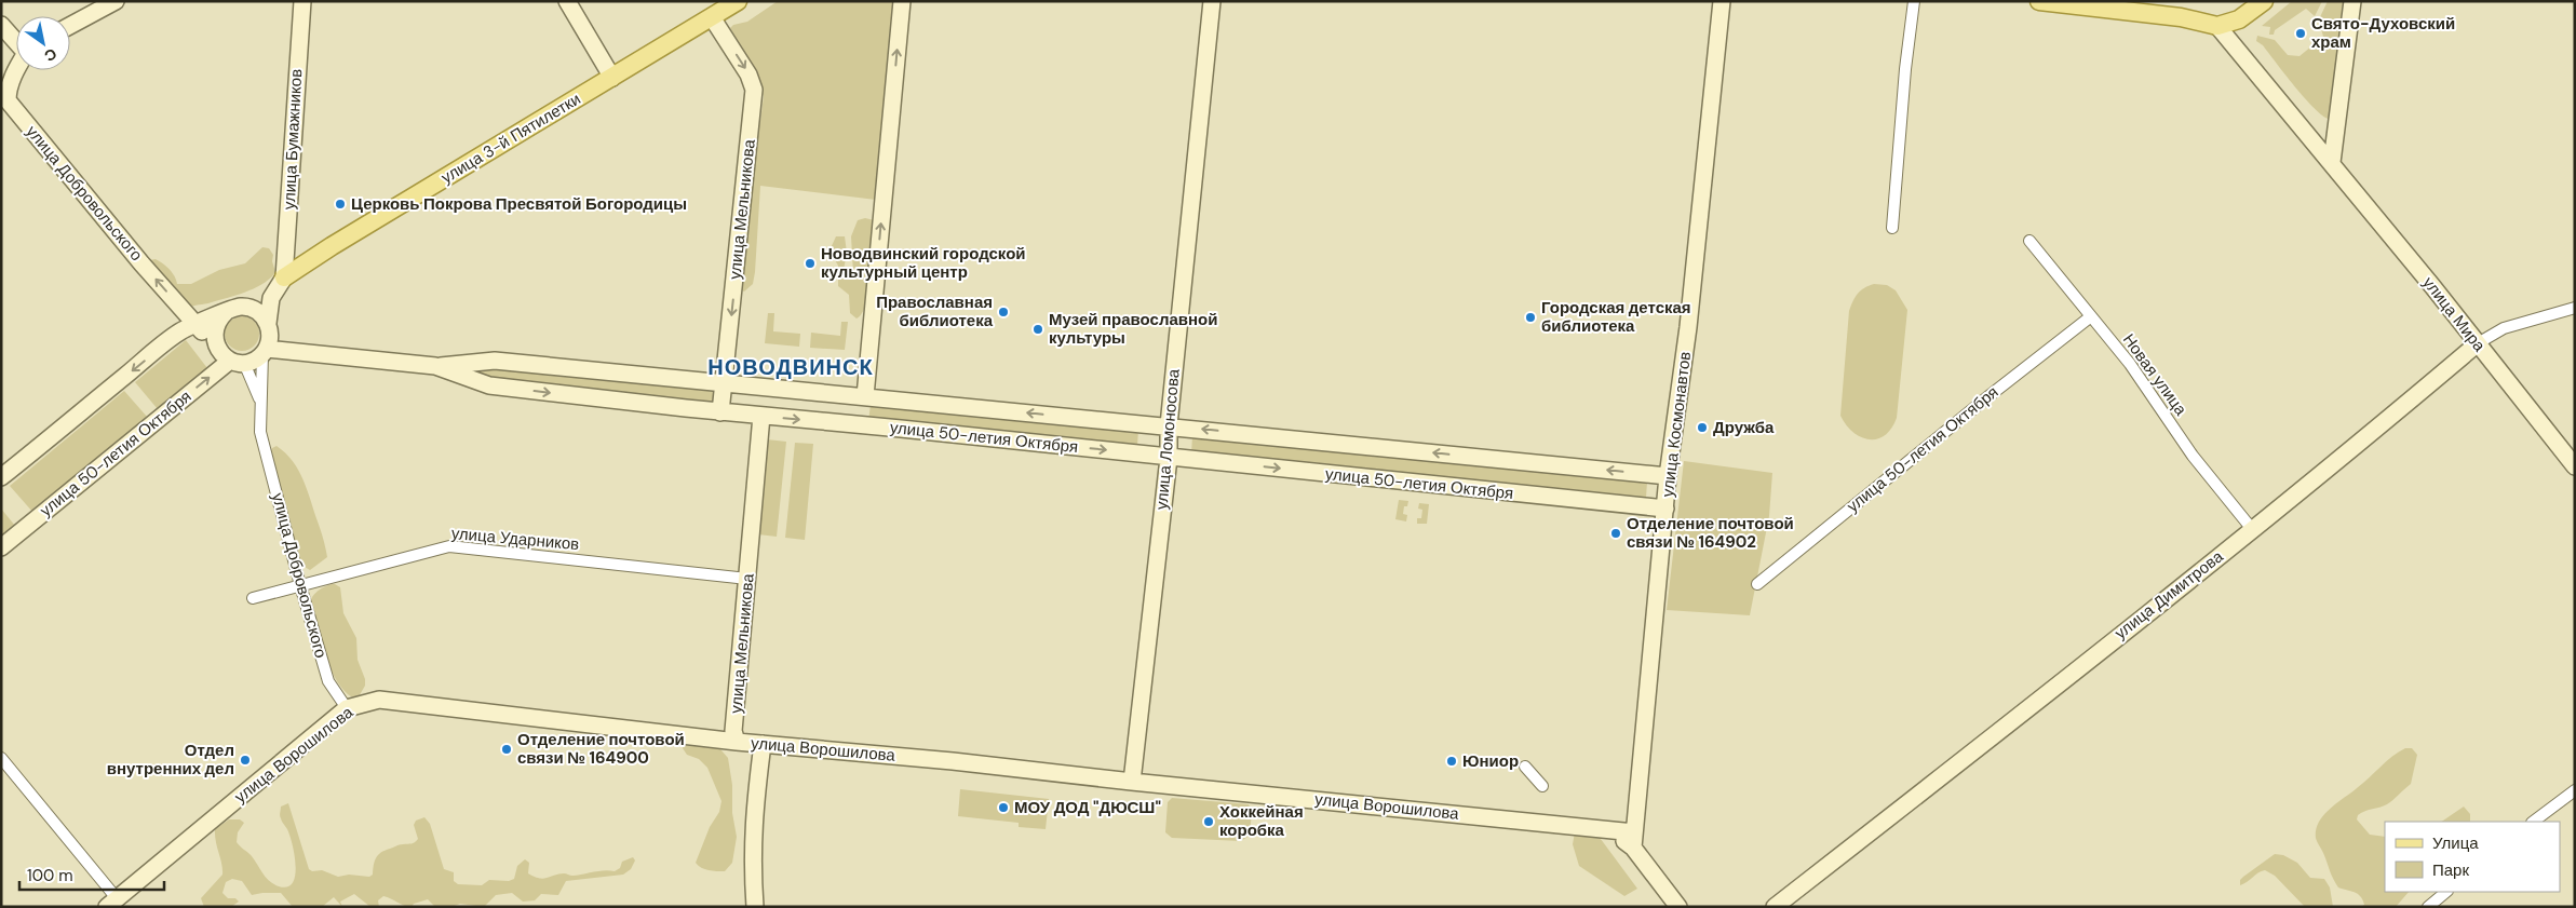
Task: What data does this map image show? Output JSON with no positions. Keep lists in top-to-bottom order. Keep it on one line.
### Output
{"streets":{"main road":["улица 3-й Пятилетки","улица Бумажников","улица Добровольского","улица Мельникова","улица Мира","улица Космонавтов","улица 50-летия Октября","улица Ломоносова","улица Димитрова","улица Ворошилова"],"street":["Новая улица","улица Ударников"]},"crossings":[["улица 3-й Пятилетки","улица Бумажников"],["улица 3-й Пятилетки","улица Мельникова"],["улица Добровольского","улица 50-летия Октября"],["улица Добровольского","улица Ударников"],["улица Добровольского","улица Ворошилова"],["улица Мельникова","улица 50-летия Октября"],["улица Мельникова","улица Ударников"],["улица Мельникова","улица Ворошилова"],["улица Мира","улица Димитрова"],["Новая улица","улица 50-летия Октября"],["Новая улица","улица Димитрова"],["улица Космонавтов","улица 50-летия Октября"],["улица Космонавтов","улица Ворошилова"],["улица 50-летия Октября","улица Ломоносова"],["улица Ломоносова","улица Ворошилова"]],"one_way":["улица Добровольского"],"districts":["НОВОДВИНСК"],"places":["Свято-Духовский храм","Церковь Покрова Пресвятой Богородицы","Новодвинский городской культурный центр","Православная библиотека","Городская детская библиотека","Музей православной культуры","Дружба","Отделение почтовой связи № 164902","Отделение почтовой связи № 164900","Отдел внутренних дел","Юниор","МОУ ДОД \"ДЮСШ\"","Хоккейная коробка"],"legend":["Улица","Парк"],"scale_bar":"100 m","north":"bottom right"}
